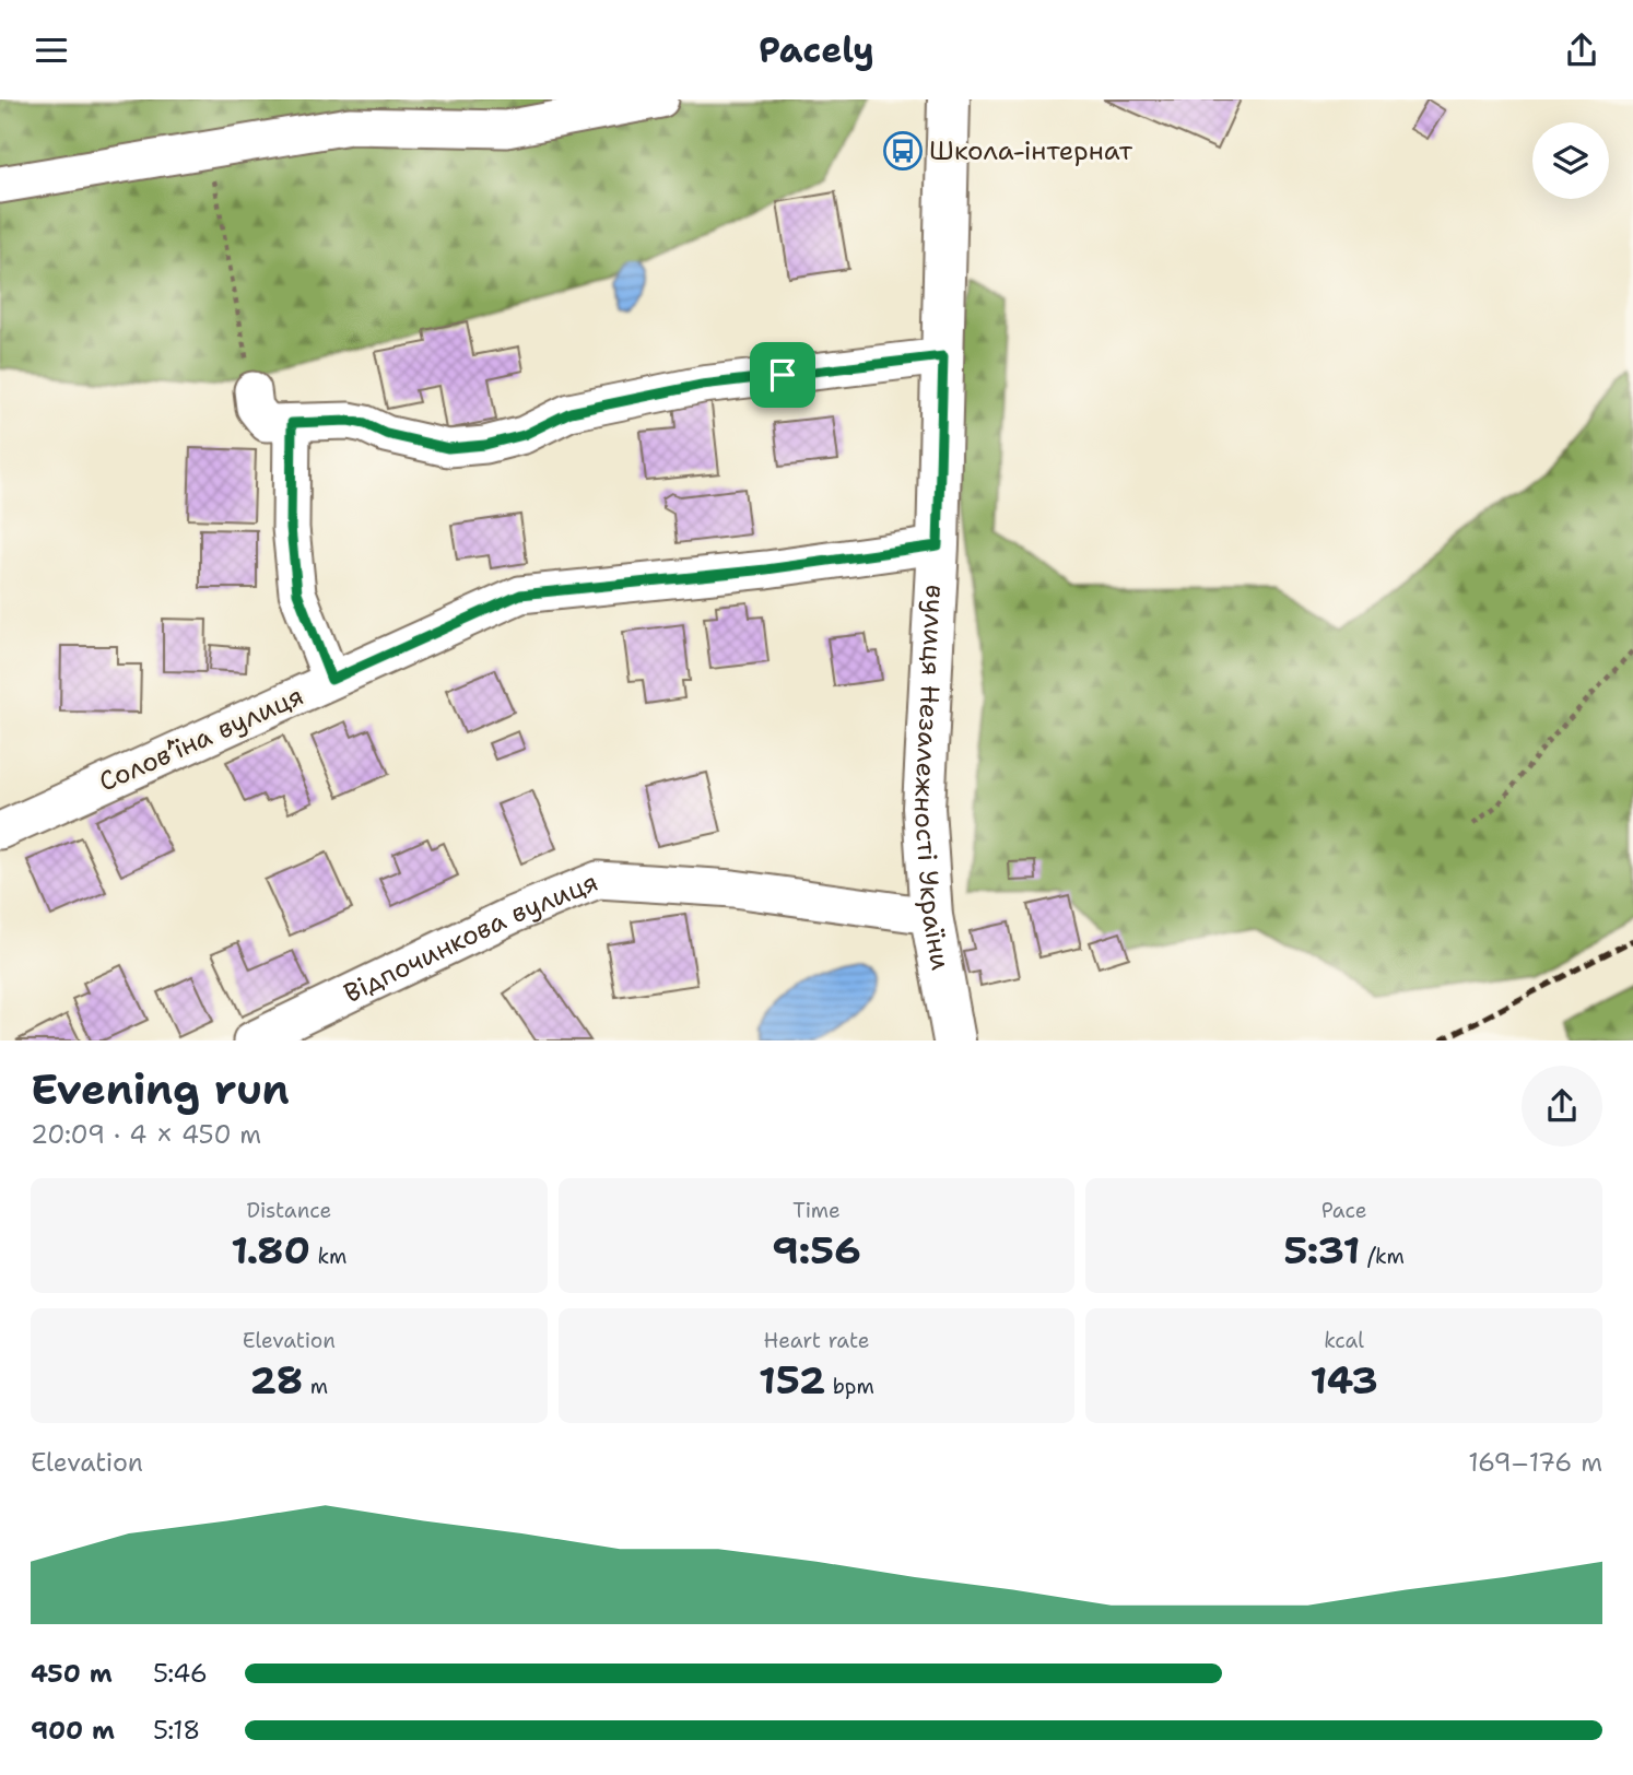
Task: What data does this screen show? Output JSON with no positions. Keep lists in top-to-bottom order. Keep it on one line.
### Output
{"streets":{"main road":["вулиця Незалежності України"],"street":["Соловʼїна вулиця","Відпочинкова вулиця"]},"crossings":[["Соловʼїна вулиця","вулиця Незалежності України"],["вулиця Незалежності України","Відпочинкова вулиця"]],"places":{"bus stop":["Школа-інтернат"]},"page":{"header":"Pacely","heading":["Evening run","20:09 · 4 × 450 m"],"stats":[["Distance","1.80 km"],["Time","9:56"],["Pace","5:31 /km"],["Elevation","28 m"],["Heart rate","152 bpm"],["kcal","143"]],"chart":["Elevation","169–176 m"],"list":[{"name":"450 m","note":"5:46"},{"name":"900 m","note":"5:18"}]}}
